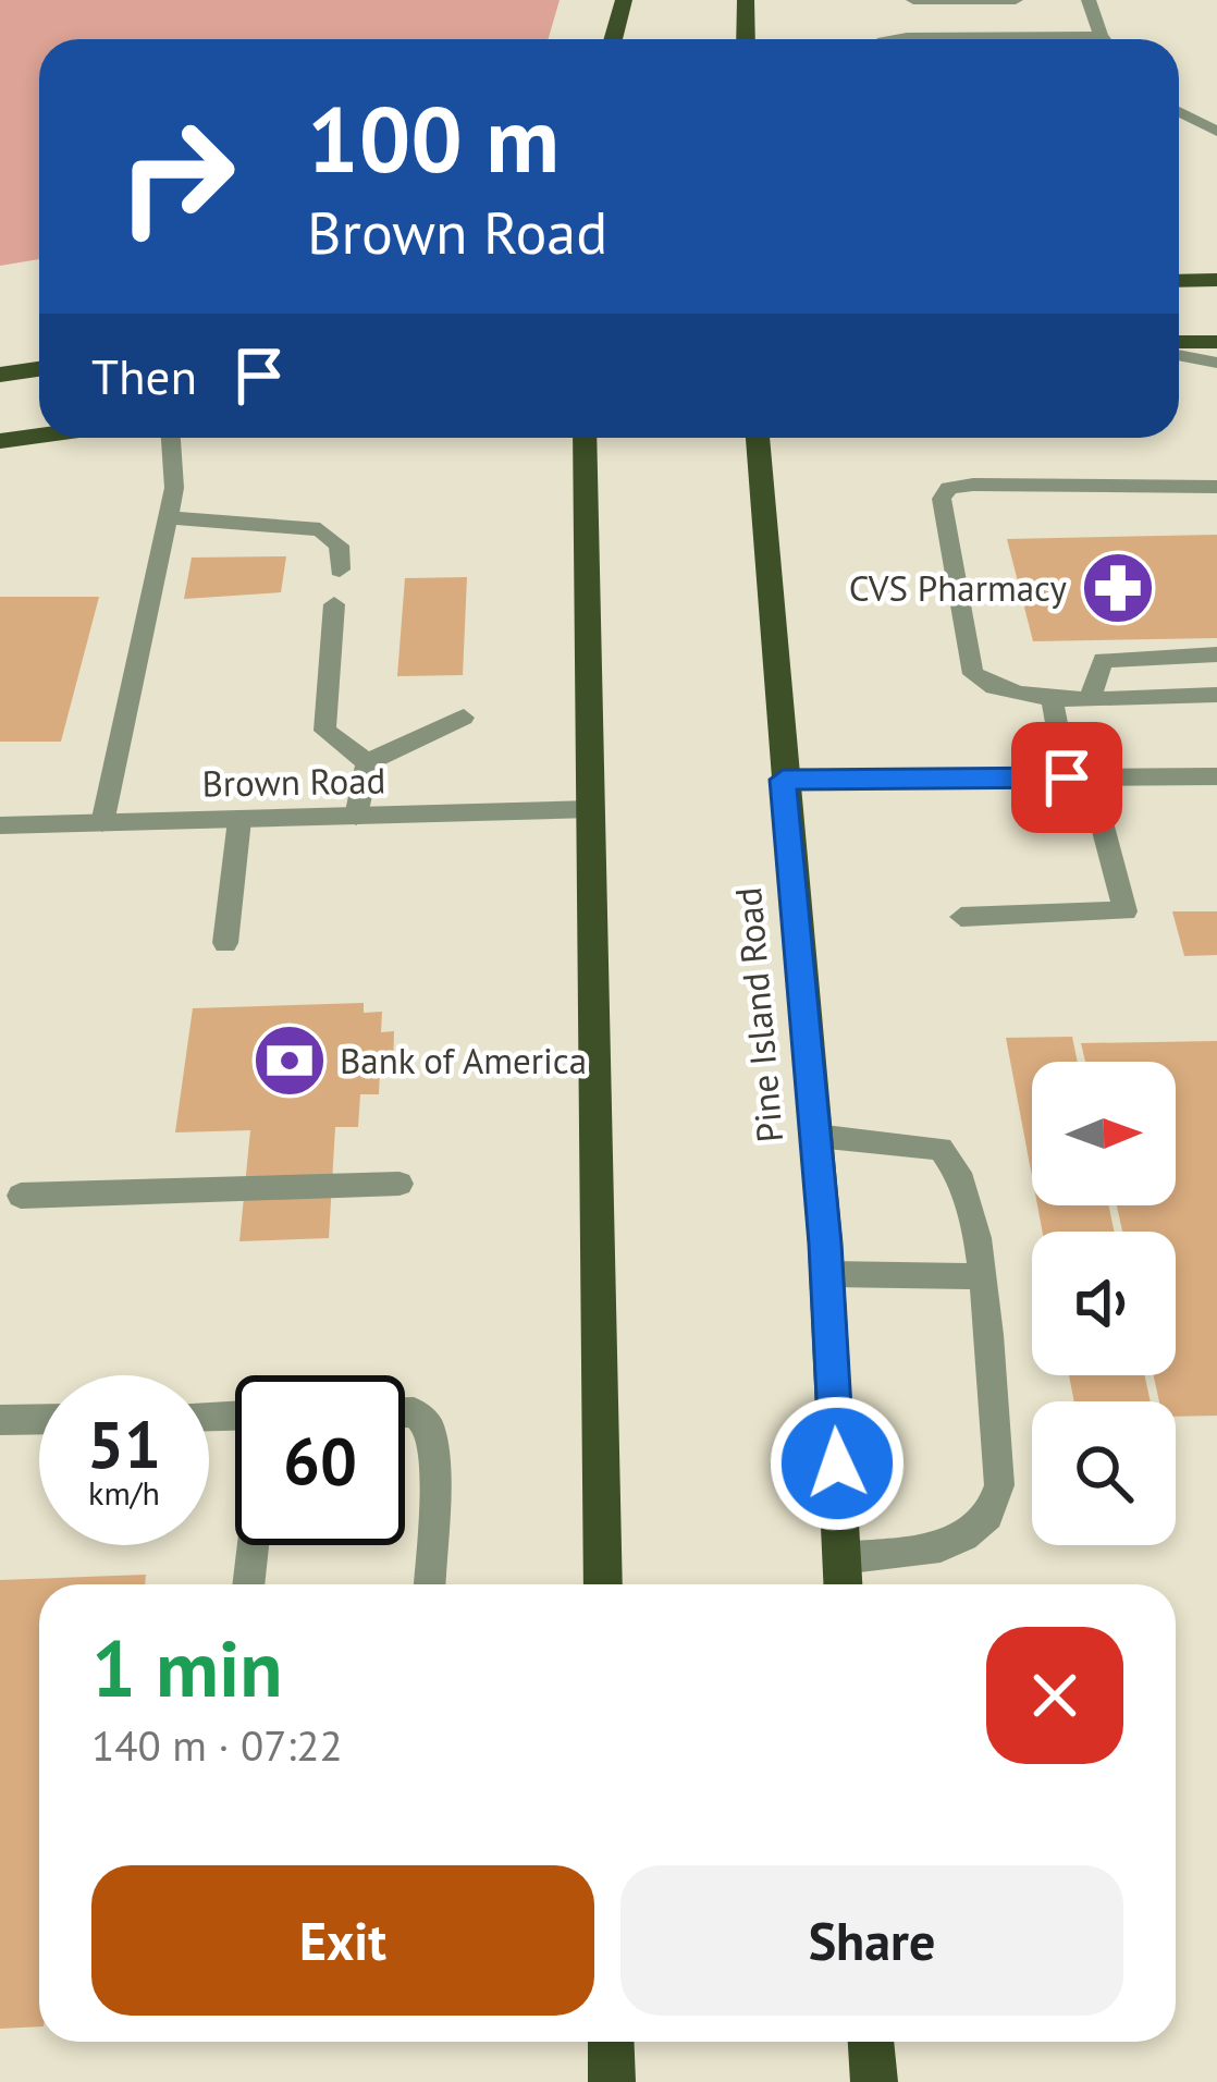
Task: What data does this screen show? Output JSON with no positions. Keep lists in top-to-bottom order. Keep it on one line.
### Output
{"streets":{"main road":["Pine Island Road"],"street":["Brown Road"]},"places":{"pharmacy":["CVS Pharmacy"],"bank":["Bank of America"]},"north":"right","page":{"turn":["100 m","Brown Road"],"then":"Then","speed":"51 km/h","limit":"60","heading":["1 min","140 m · 07:22"],"buttons":["Exit","Share"]}}
